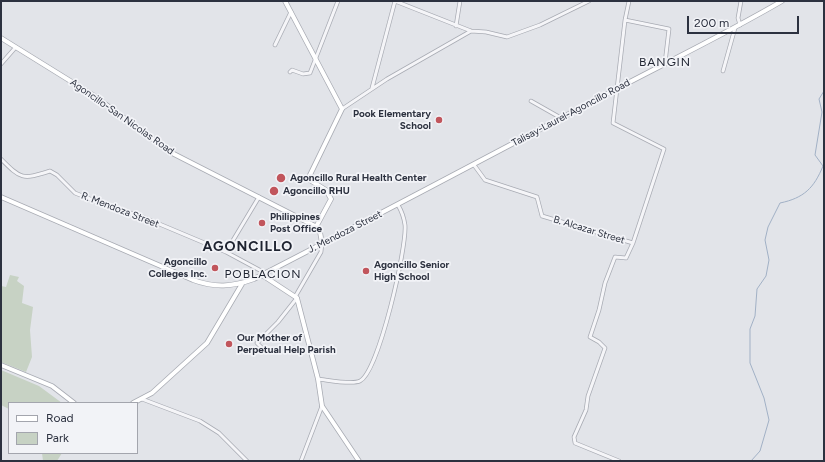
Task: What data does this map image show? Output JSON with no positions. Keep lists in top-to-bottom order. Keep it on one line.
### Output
{"streets":{"main road":["Talisay-Laurel-Agoncillo Road","Agoncillo-San Nicolas Road","R. Mendoza Street","J. Mendoza Street"],"street":["B. Alcazar Street"]},"crossings":[["Talisay-Laurel-Agoncillo Road","B. Alcazar Street"],["Talisay-Laurel-Agoncillo Road","J. Mendoza Street"],["R. Mendoza Street","J. Mendoza Street"]],"districts":["BANGIN","AGONCILLO","POBLACION"],"places":["Pook Elementary School","Agoncillo Rural Health Center","Agoncillo RHU","Philippines Post Office","Agoncillo Colleges Inc.","Agoncillo Senior High School","Our Mother of Perpetual Help Parish"],"legend":["Road","Park"],"scale_bar":"200 m"}
